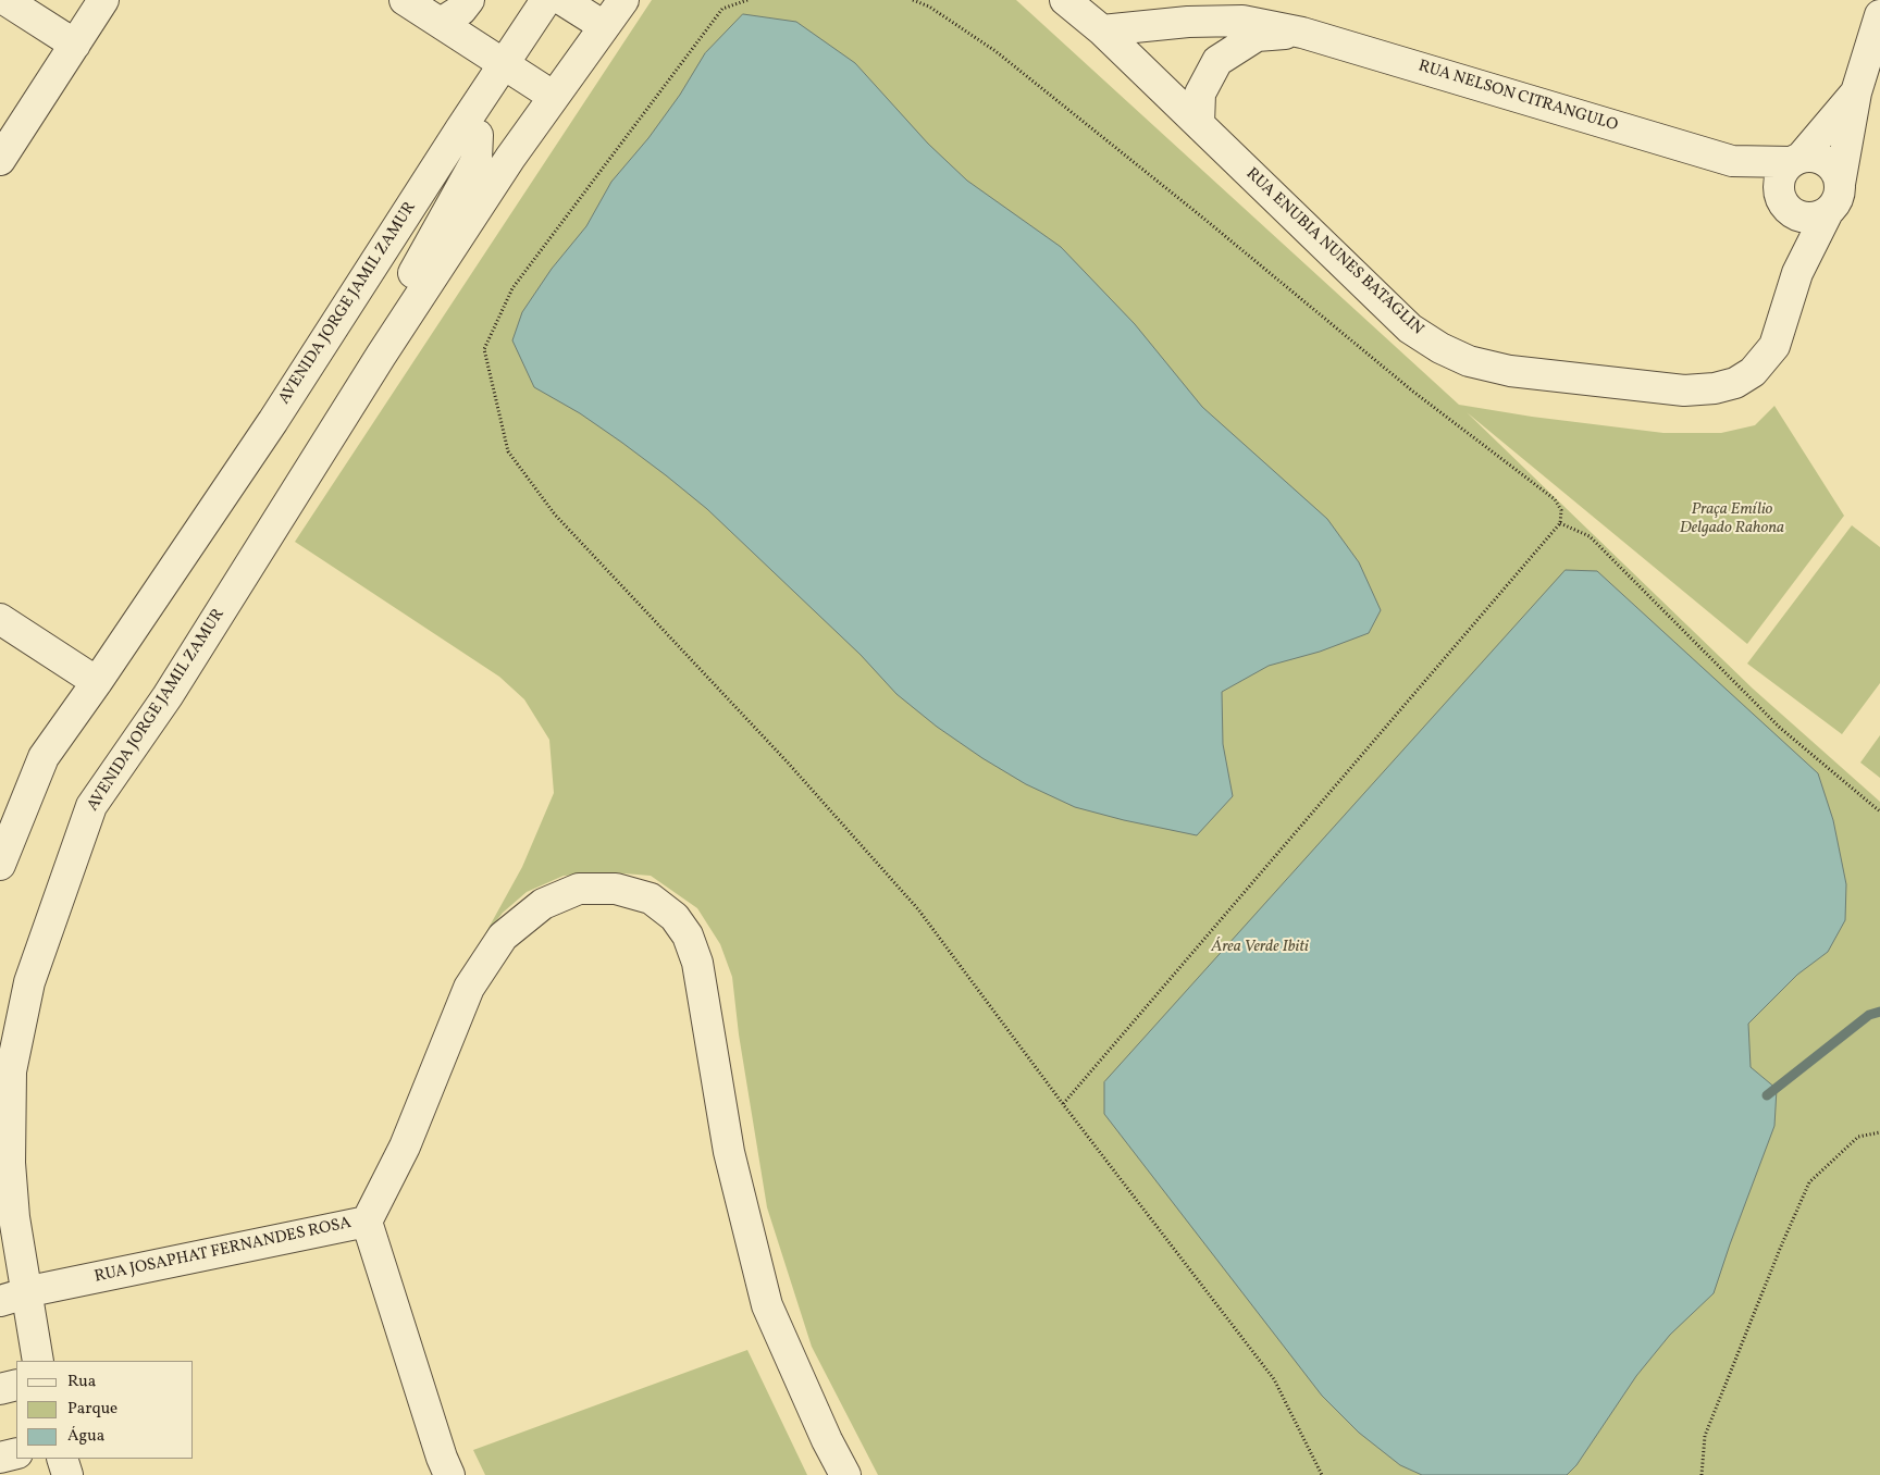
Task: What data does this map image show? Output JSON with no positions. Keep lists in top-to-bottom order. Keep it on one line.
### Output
{"streets":{"street":["RUA NELSON CITRANGULO","RUA ENUBIA NUNES BATAGLIN","AVENIDA JORGE JAMIL ZAMUR","RUA JOSAPHAT FERNANDES ROSA"]},"crossings":[["RUA NELSON CITRANGULO","RUA ENUBIA NUNES BATAGLIN"],["AVENIDA JORGE JAMIL ZAMUR","RUA JOSAPHAT FERNANDES ROSA"]],"parks":["Praça Emílio Delgado Rahona","Área Verde Ibiti"],"legend":["Rua","Parque","Água"]}
